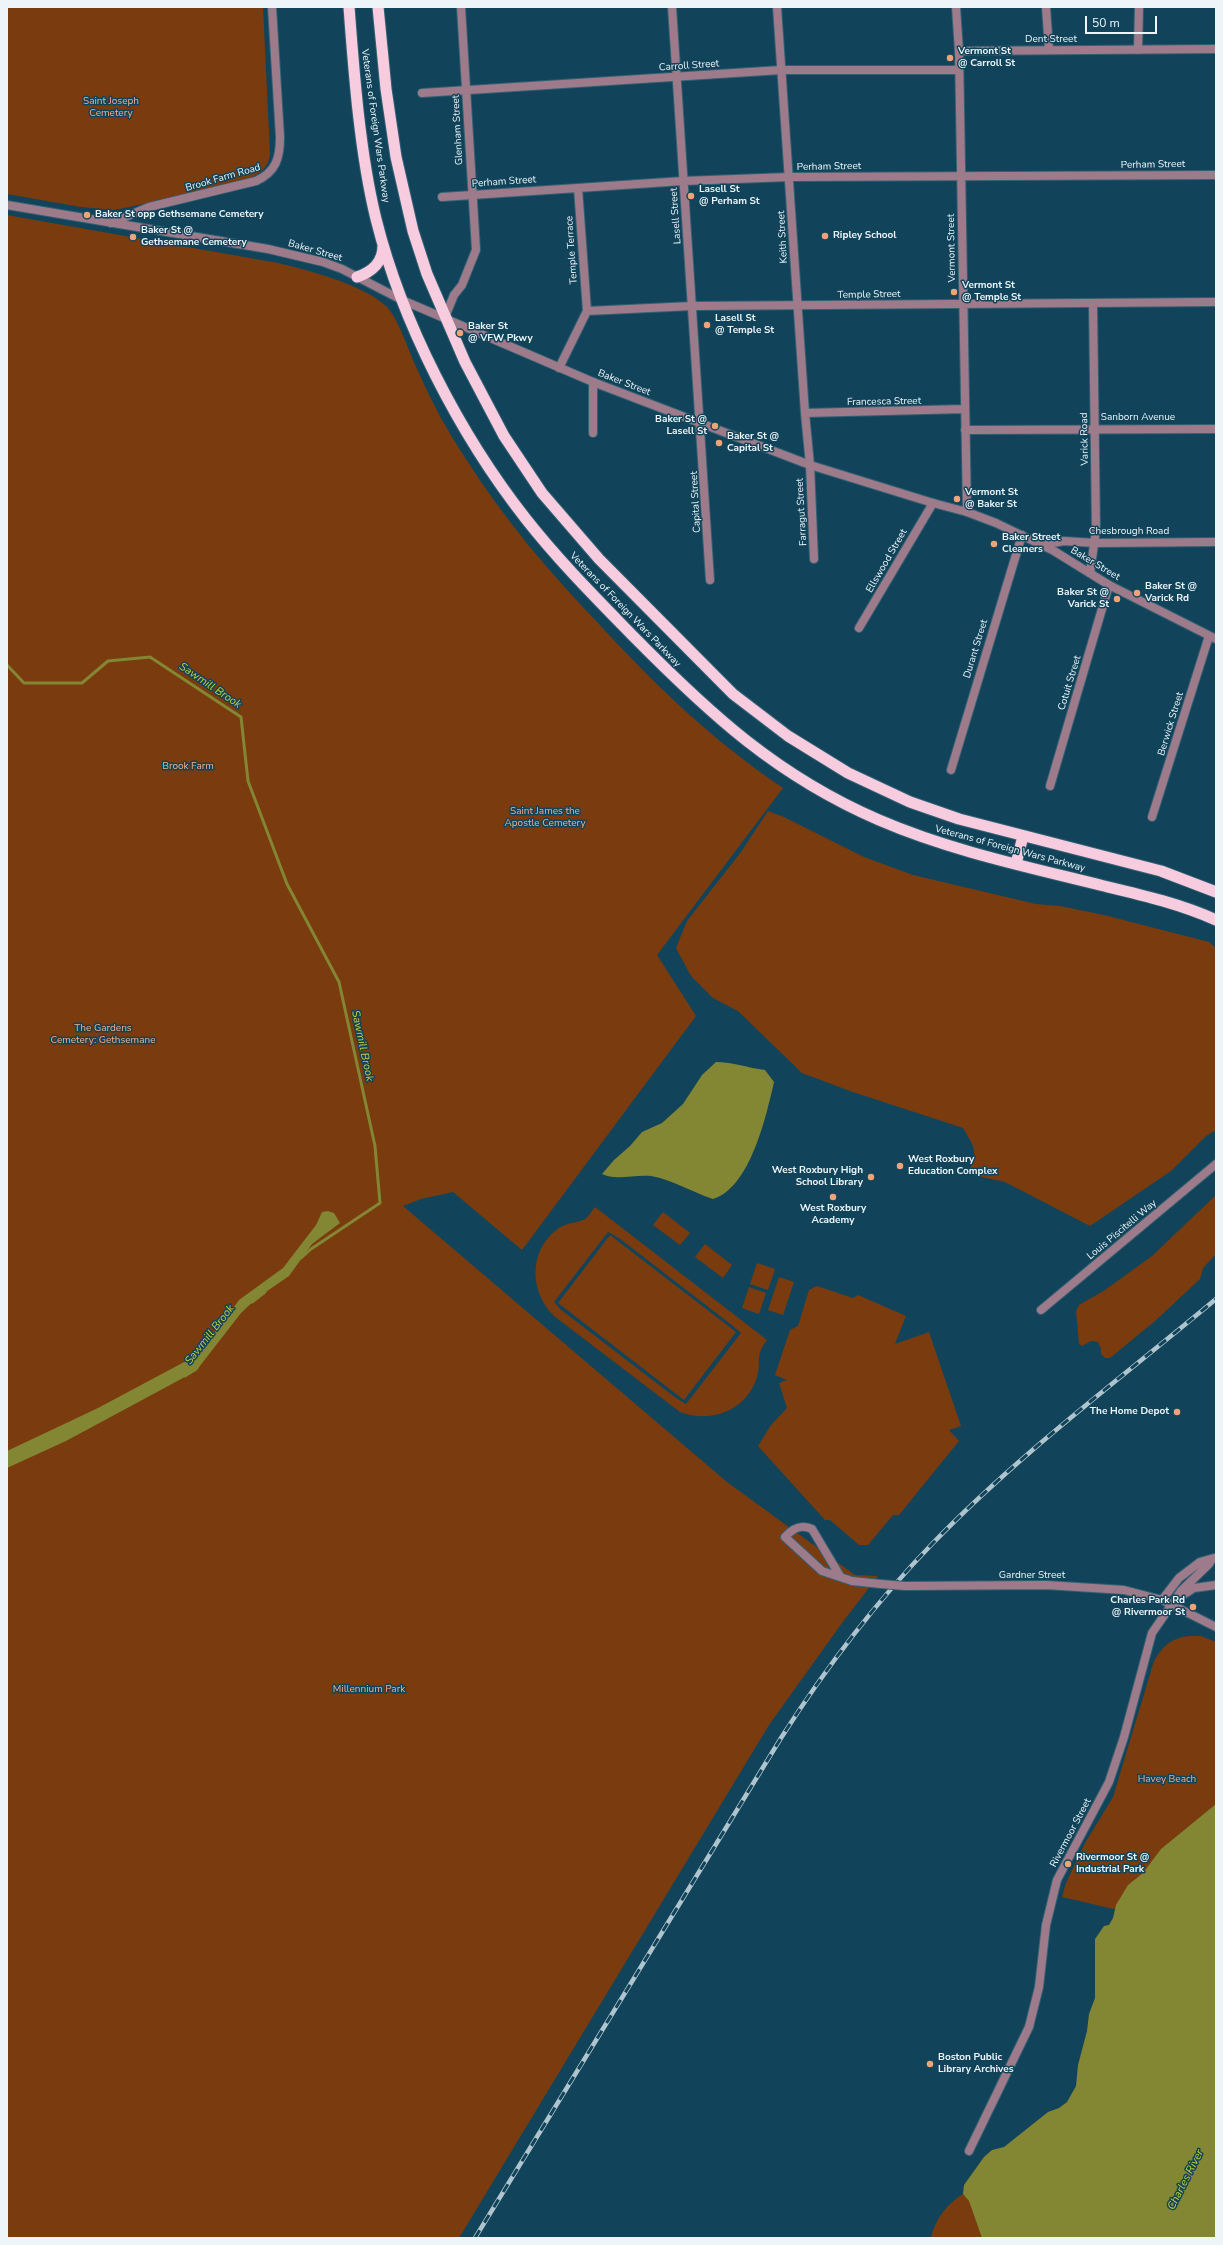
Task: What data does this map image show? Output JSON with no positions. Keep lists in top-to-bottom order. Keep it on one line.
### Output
{"streets":{"highway":["Veterans of Foreign Wars Parkway"],"street":["Dent Street","Carroll Street","Glenham Street","Perham Street","Brook Farm Road","Lasell Street","Keith Street","Vermont Street","Temple Terrace","Baker Street","Temple Street","Francesca Street","Sanborn Avenue","Varick Road","Capital Street","Farragut Street","Chesbrough Road","Ellswood Street","Durant Street","Cotuit Street","Berwick Street","Louis Piscitelli Way","Gardner Street","Rivermoor Street"]},"crossings":[["Dent Street","Vermont Street"],["Carroll Street","Glenham Street"],["Carroll Street","Lasell Street"],["Carroll Street","Keith Street"],["Carroll Street","Vermont Street"],["Veterans of Foreign Wars Parkway","Glenham Street"],["Veterans of Foreign Wars Parkway","Baker Street"],["Glenham Street","Perham Street"],["Glenham Street","Baker Street"],["Perham Street","Lasell Street"],["Perham Street","Keith Street"],["Perham Street","Vermont Street"],["Perham Street","Temple Terrace"],["Brook Farm Road","Baker Street"],["Lasell Street","Baker Street"],["Lasell Street","Temple Street"],["Lasell Street","Capital Street"],["Keith Street","Baker Street"],["Keith Street","Temple Street"],["Keith Street","Francesca Street"],["Keith Street","Farragut Street"],["Vermont Street","Baker Street"],["Vermont Street","Temple Street"],["Vermont Street","Francesca Street"],["Vermont Street","Sanborn Avenue"],["Temple Terrace","Temple Street"],["Baker Street","Varick Road"],["Baker Street","Capital Street"],["Baker Street","Farragut Street"],["Baker Street","Chesbrough Road"],["Baker Street","Ellswood Street"],["Baker Street","Durant Street"],["Baker Street","Cotuit Street"],["Baker Street","Berwick Street"],["Temple Street","Varick Road"],["Sanborn Avenue","Varick Road"],["Varick Road","Chesbrough Road"],["Gardner Street","Rivermoor Street"]],"water":["Sawmill Brook","Charles River"],"parks":["Saint Joseph Cemetery","Brook Farm","Saint James the Apostle Cemetery","The Gardens Cemetery: Gethsemane","Millennium Park","Havey Beach"],"places":["Vermont St @ Carroll St","Lasell St @ Perham St","Baker St opp Gethsemane Cemetery","Ripley School","Baker St @ Gethsemane Cemetery","Vermont St @ Temple St","Lasell St @ Temple St","Baker St @ VFW Pkwy","Baker St @ Lasell St","Baker St @ Capital St","Vermont St @ Baker St","Baker Street Cleaners","Baker St @ Varick Rd","Baker St @ Varick St","West Roxbury Education Complex","West Roxbury High School Library","West Roxbury Academy","The Home Depot","Charles Park Rd @ Rivermoor St","Rivermoor St @ Industrial Park","Boston Public Library Archives"],"scale_bar":"50 m"}
